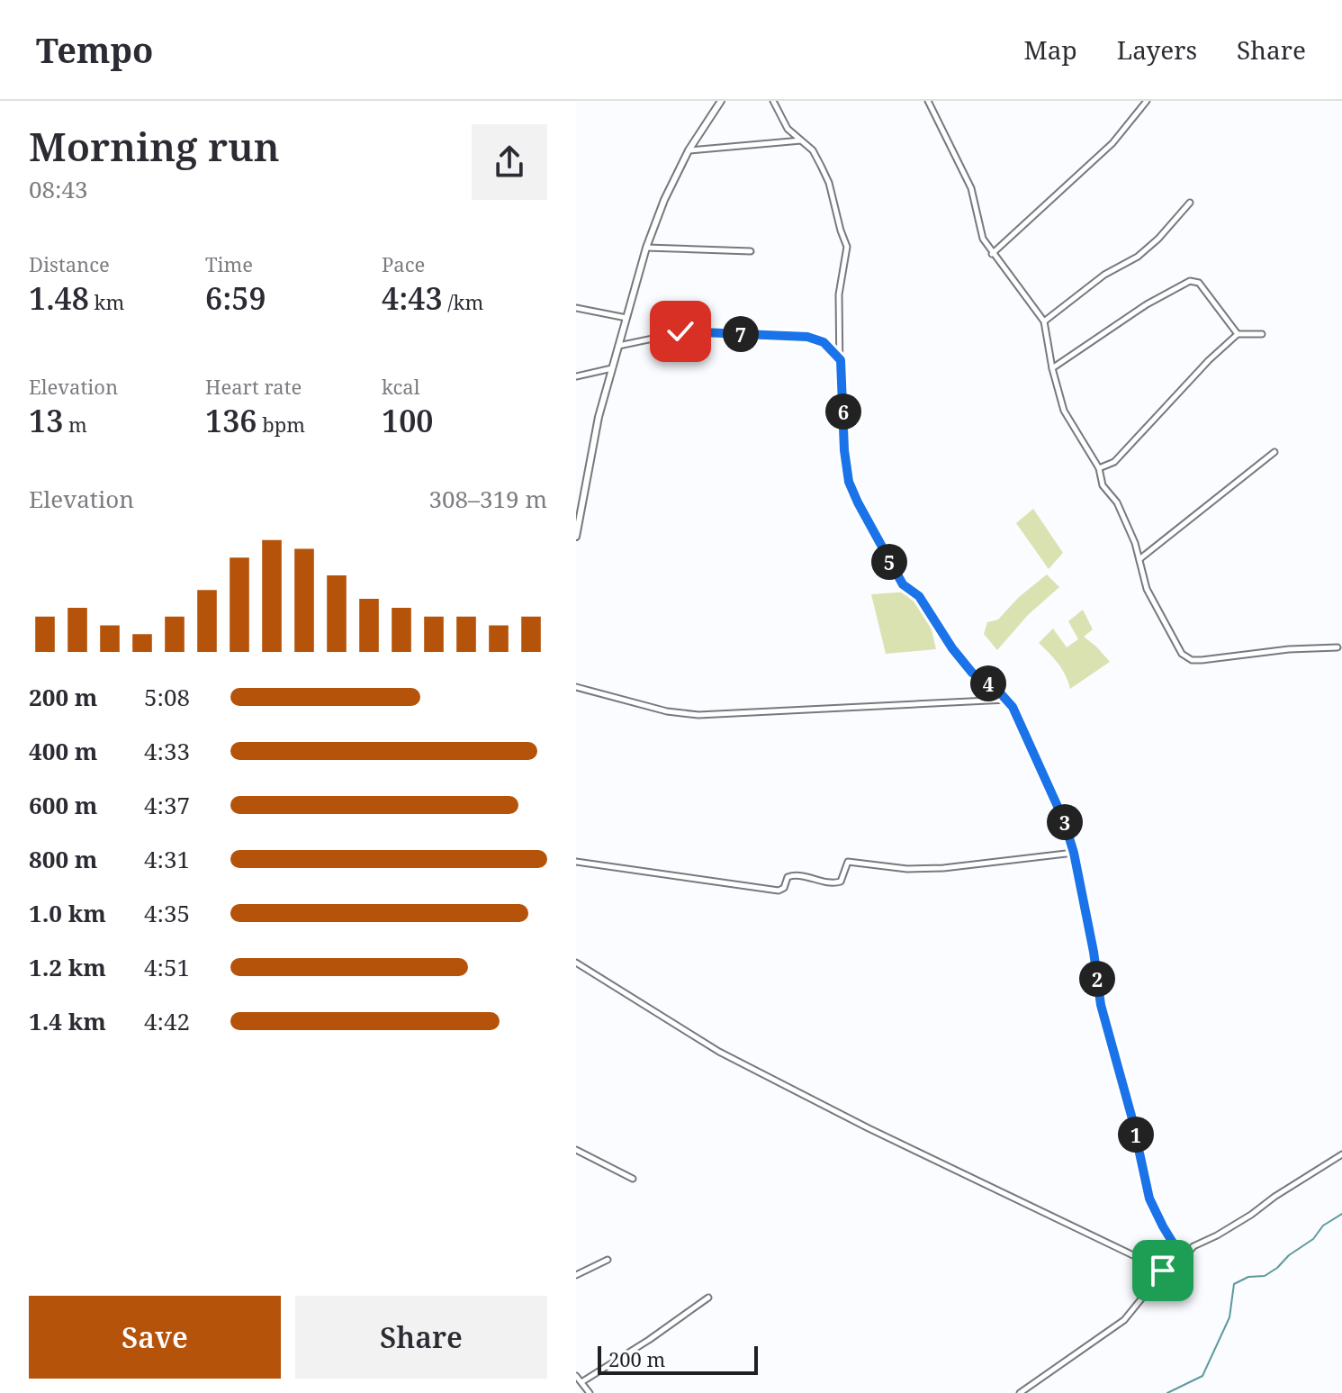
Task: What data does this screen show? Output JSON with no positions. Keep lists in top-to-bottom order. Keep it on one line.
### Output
{"scale_bar":"200 m","page":{"header":"Tempo","nav":["Map","Layers","Share"],"heading":["Morning run","08:43"],"stats":[["Distance","1.48 km"],["Time","6:59"],["Pace","4:43 /km"],["Elevation","13 m"],["Heart rate","136 bpm"],["kcal","100"]],"pins":["7","6","5","4","3","2","1"],"chart":["Elevation","308–319 m"],"list":[{"name":"200 m","note":"5:08"},{"name":"400 m","note":"4:33"},{"name":"600 m","note":"4:37"},{"name":"800 m","note":"4:31"},{"name":"1.0 km","note":"4:35"},{"name":"1.2 km","note":"4:51"},{"name":"1.4 km","note":"4:42"}],"buttons":["Save","Share"],"scale":"200 m"}}
